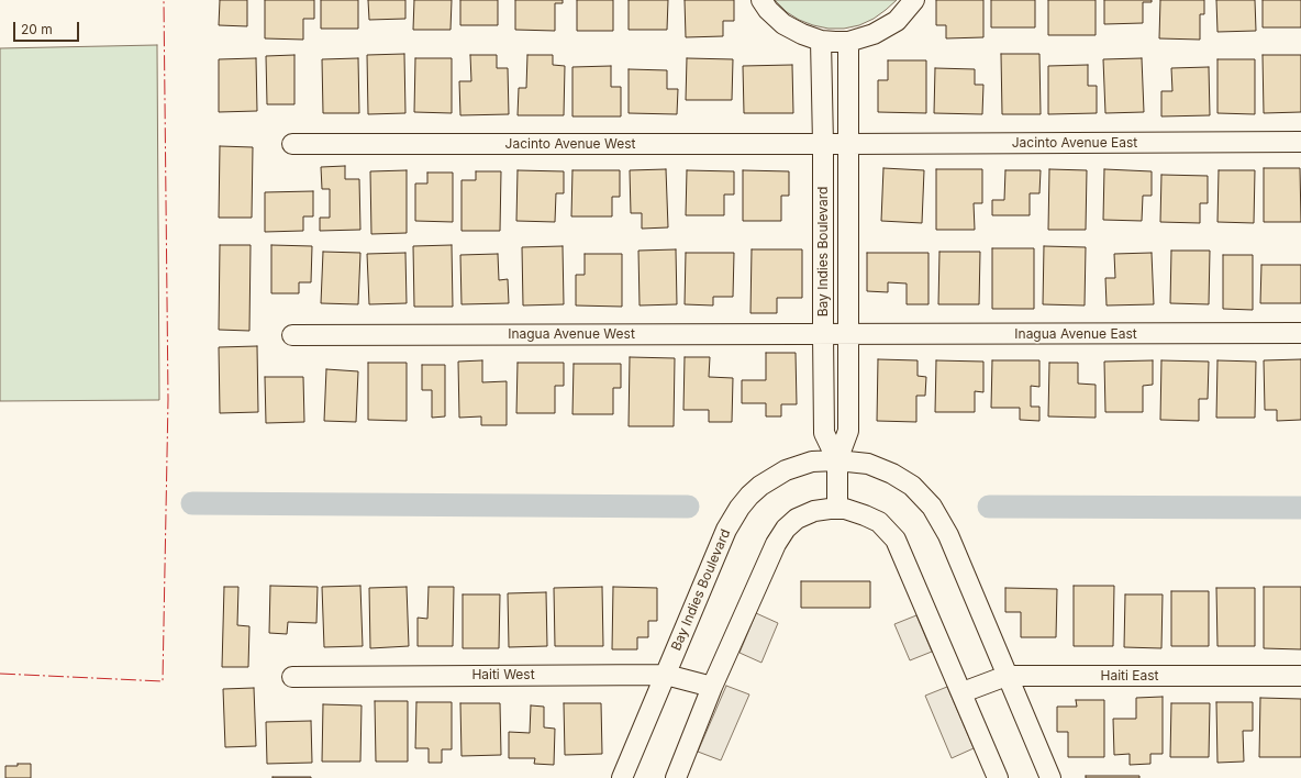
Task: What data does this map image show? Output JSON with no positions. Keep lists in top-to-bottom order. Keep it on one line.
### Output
{"streets":{"street":["Jacinto Avenue East","Jacinto Avenue West","Bay Indies Boulevard","Inagua Avenue West","Inagua Avenue East","Haiti West","Haiti East"]},"crossings":[["Jacinto Avenue East","Jacinto Avenue West"],["Jacinto Avenue East","Bay Indies Boulevard"],["Jacinto Avenue West","Bay Indies Boulevard"],["Bay Indies Boulevard","Inagua Avenue West"],["Bay Indies Boulevard","Inagua Avenue East"],["Bay Indies Boulevard","Haiti West"],["Bay Indies Boulevard","Haiti East"],["Inagua Avenue West","Inagua Avenue East"]],"scale_bar":"20 m"}
